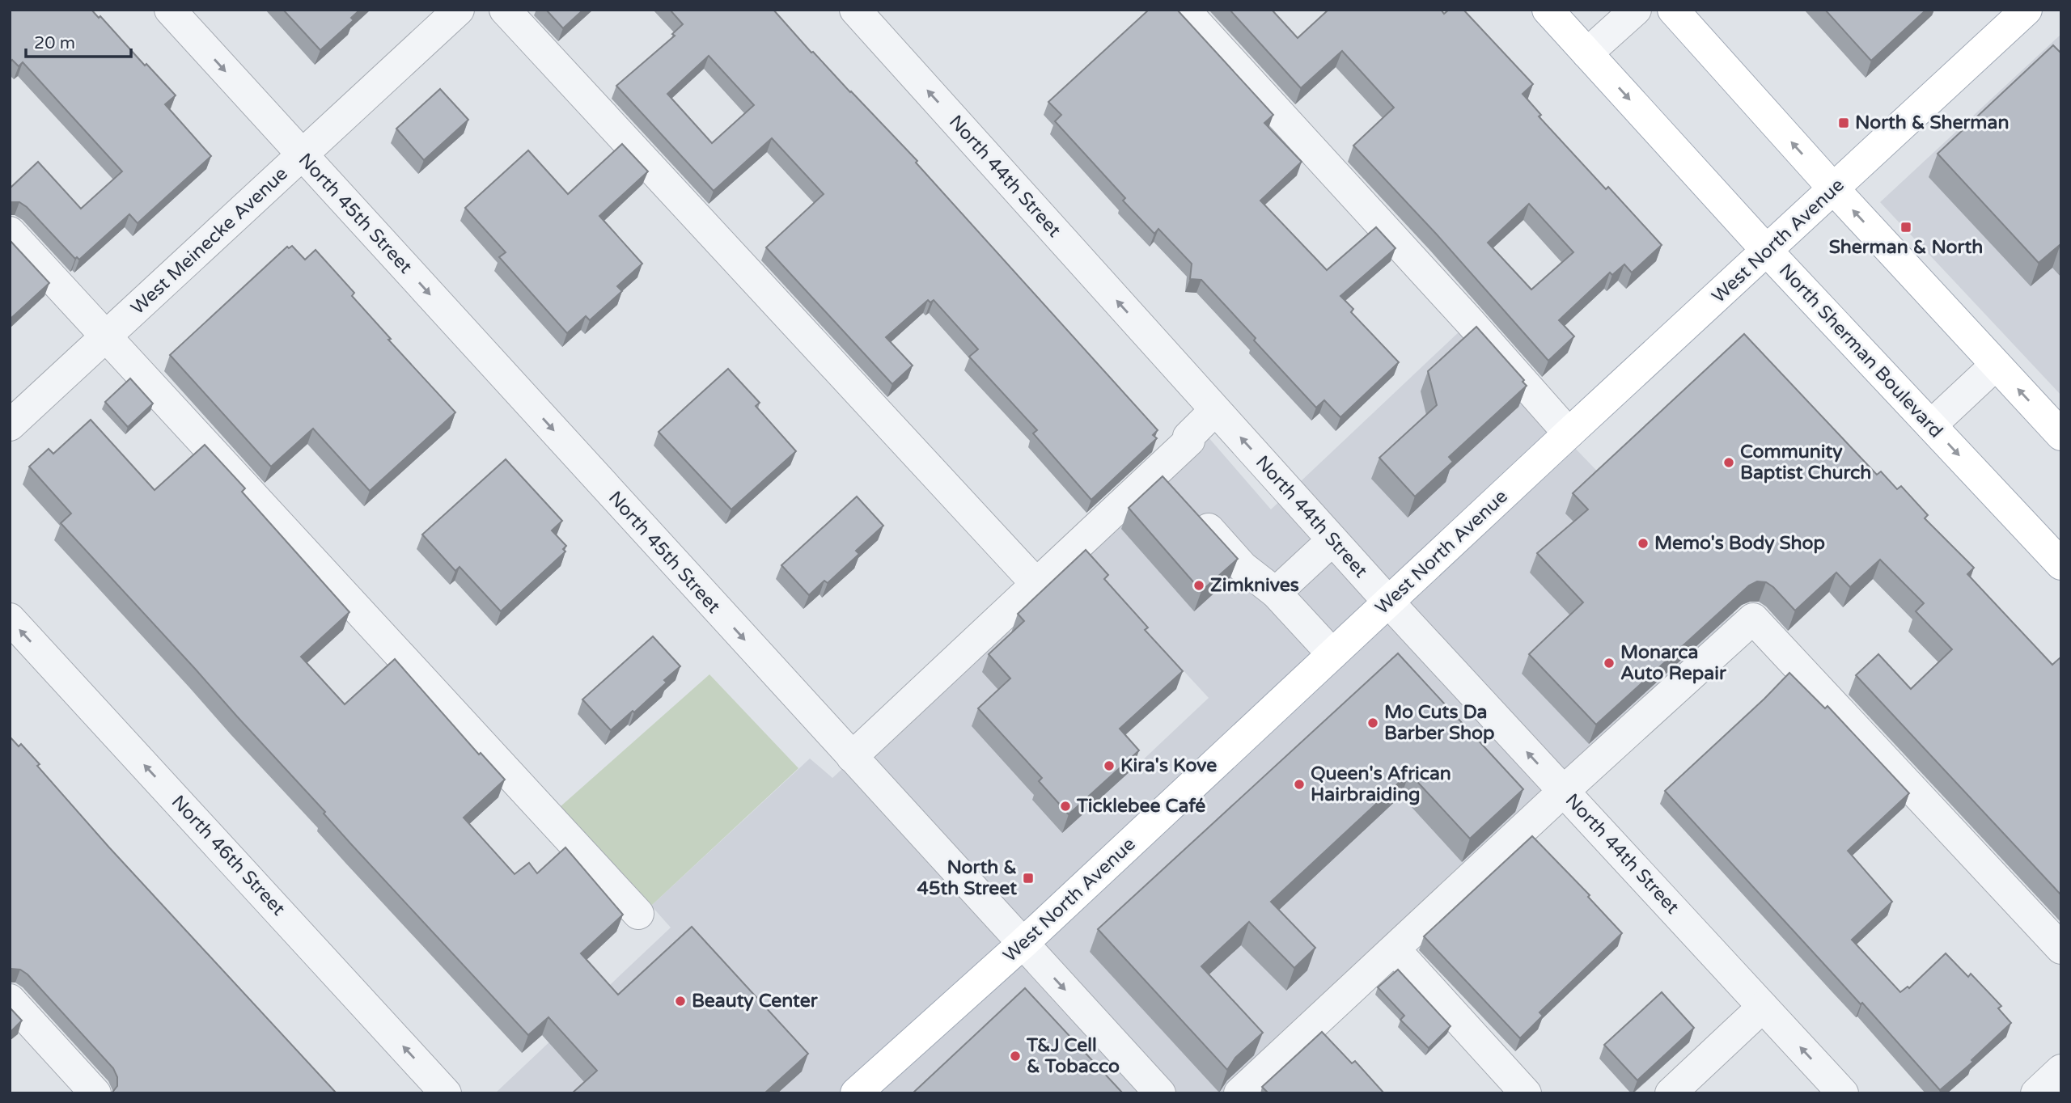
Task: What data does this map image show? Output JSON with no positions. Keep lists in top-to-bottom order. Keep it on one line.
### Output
{"streets":{"main road":["West North Avenue","North Sherman Boulevard"],"street":["North 44th Street","North 45th Street","West Meinecke Avenue","North 46th Street"]},"crossings":[["North 44th Street","West North Avenue"],["North 45th Street","West Meinecke Avenue"],["North 45th Street","West North Avenue"],["West North Avenue","North Sherman Boulevard"]],"places":{"transit":["North & Sherman","Sherman & North","North & 45th Street"],"other":["Community Baptist Church","Memo's Body Shop","Zimknives","Monarca Auto Repair","Mo Cuts Da Barber Shop","Kira's Kove","Queen's African Hairbraiding","Ticklebee Café","Beauty Center","T&J Cell & Tobacco"]},"scale_bar":"20 m"}
